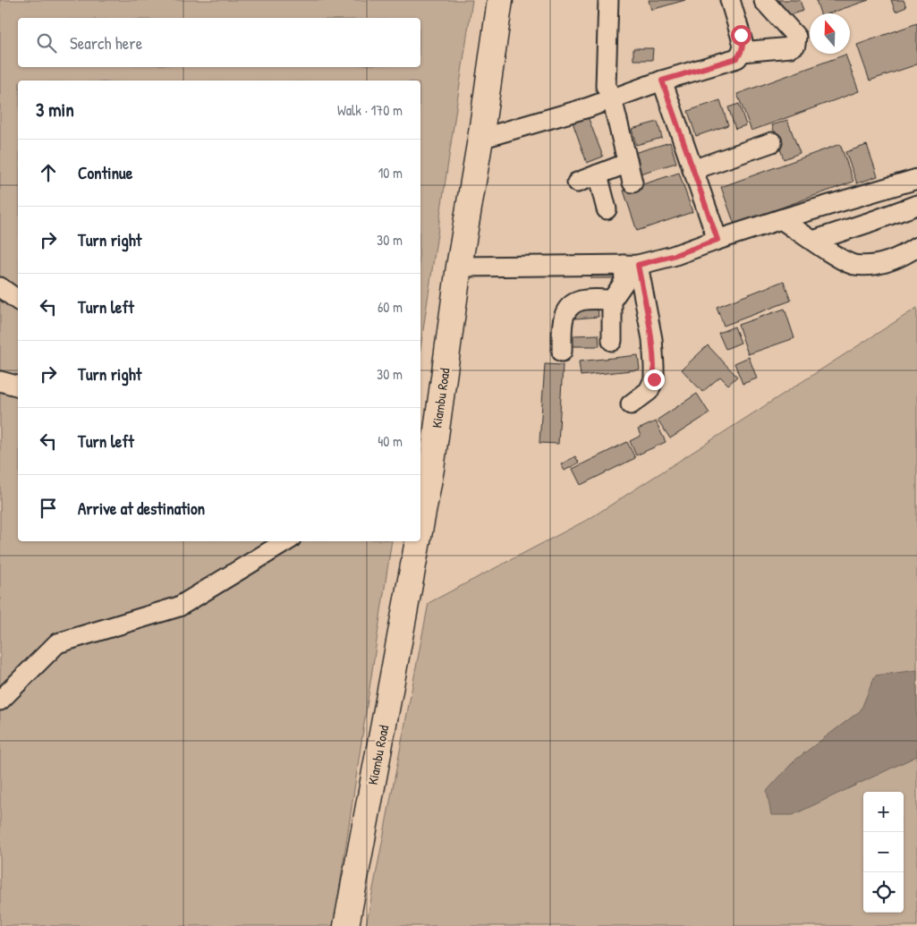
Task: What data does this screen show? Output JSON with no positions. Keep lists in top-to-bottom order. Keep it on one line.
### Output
{"streets":{"highway":["Kiambu Road"]},"north":"top","page":{"search":"Search here","heading":["3 min","Walk · 170 m"],"list":[["Continue","10 m"],["Turn right","30 m"],["Turn left","60 m"],["Turn right","30 m"],["Turn left","40 m"],"Arrive at destination"],"map_buttons":["+","−"]}}
